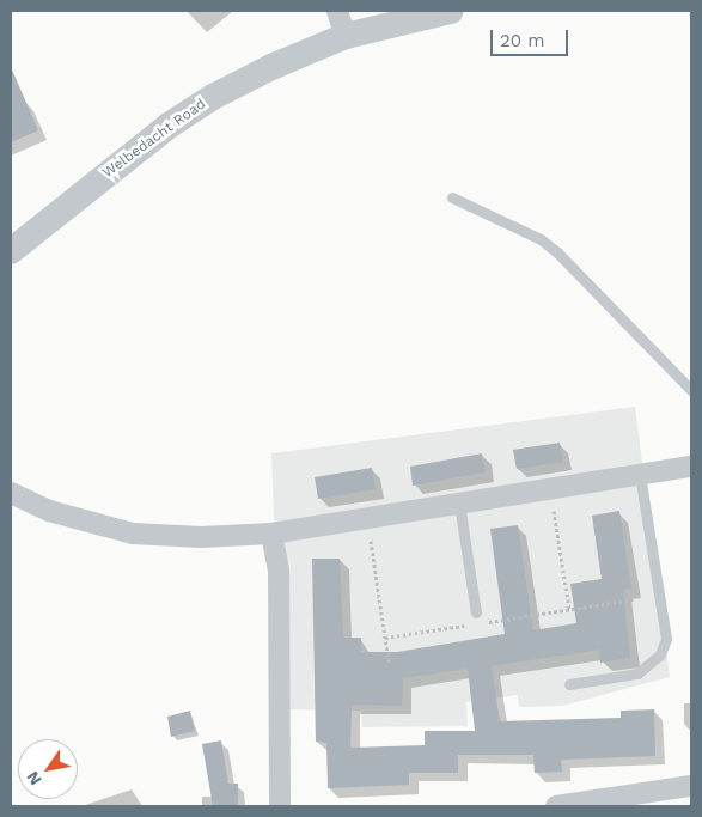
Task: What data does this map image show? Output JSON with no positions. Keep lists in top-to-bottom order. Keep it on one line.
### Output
{"streets":{"street":["Welbedacht Road"]},"scale_bar":"20 m","north":"bottom left"}
